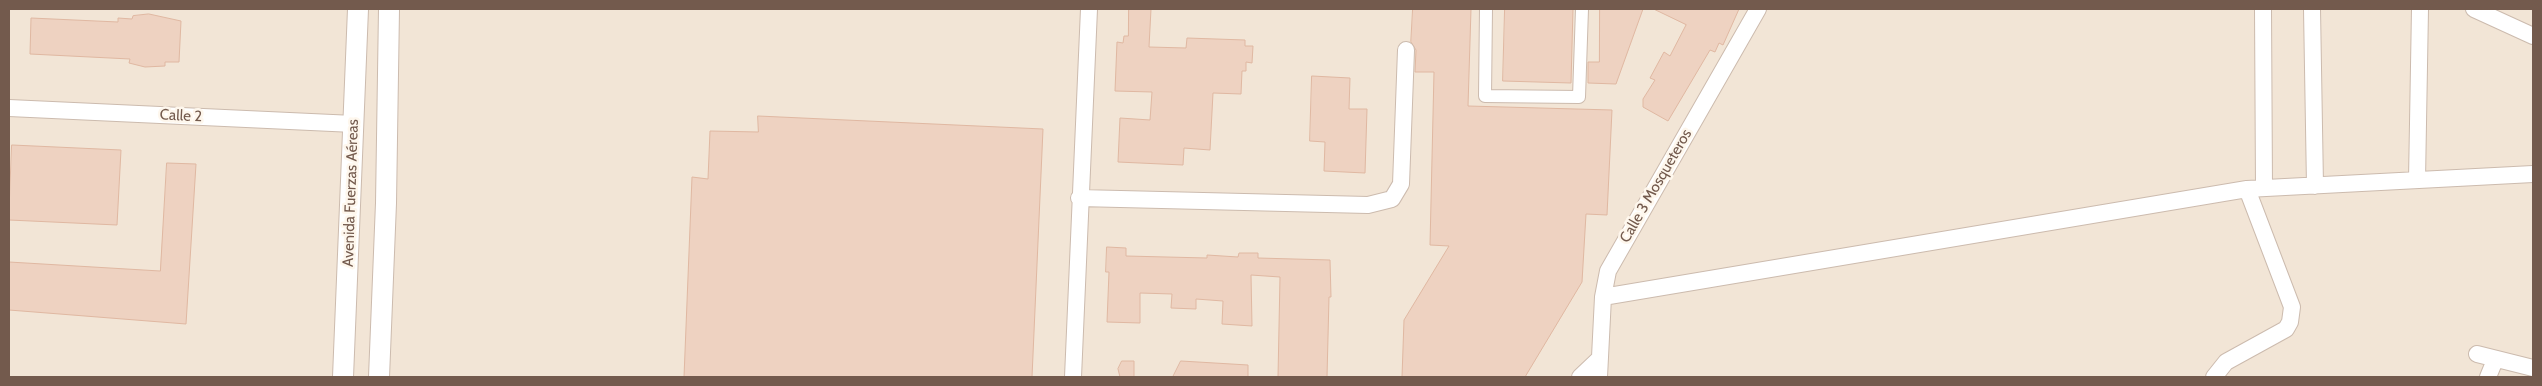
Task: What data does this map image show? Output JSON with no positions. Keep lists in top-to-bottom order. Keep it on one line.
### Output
{"streets":{"street":["Calle 2","Calle 3 Mosqueteros","Avenida Fuerzas Aéreas"]},"crossings":[["Calle 2","Avenida Fuerzas Aéreas"]]}
